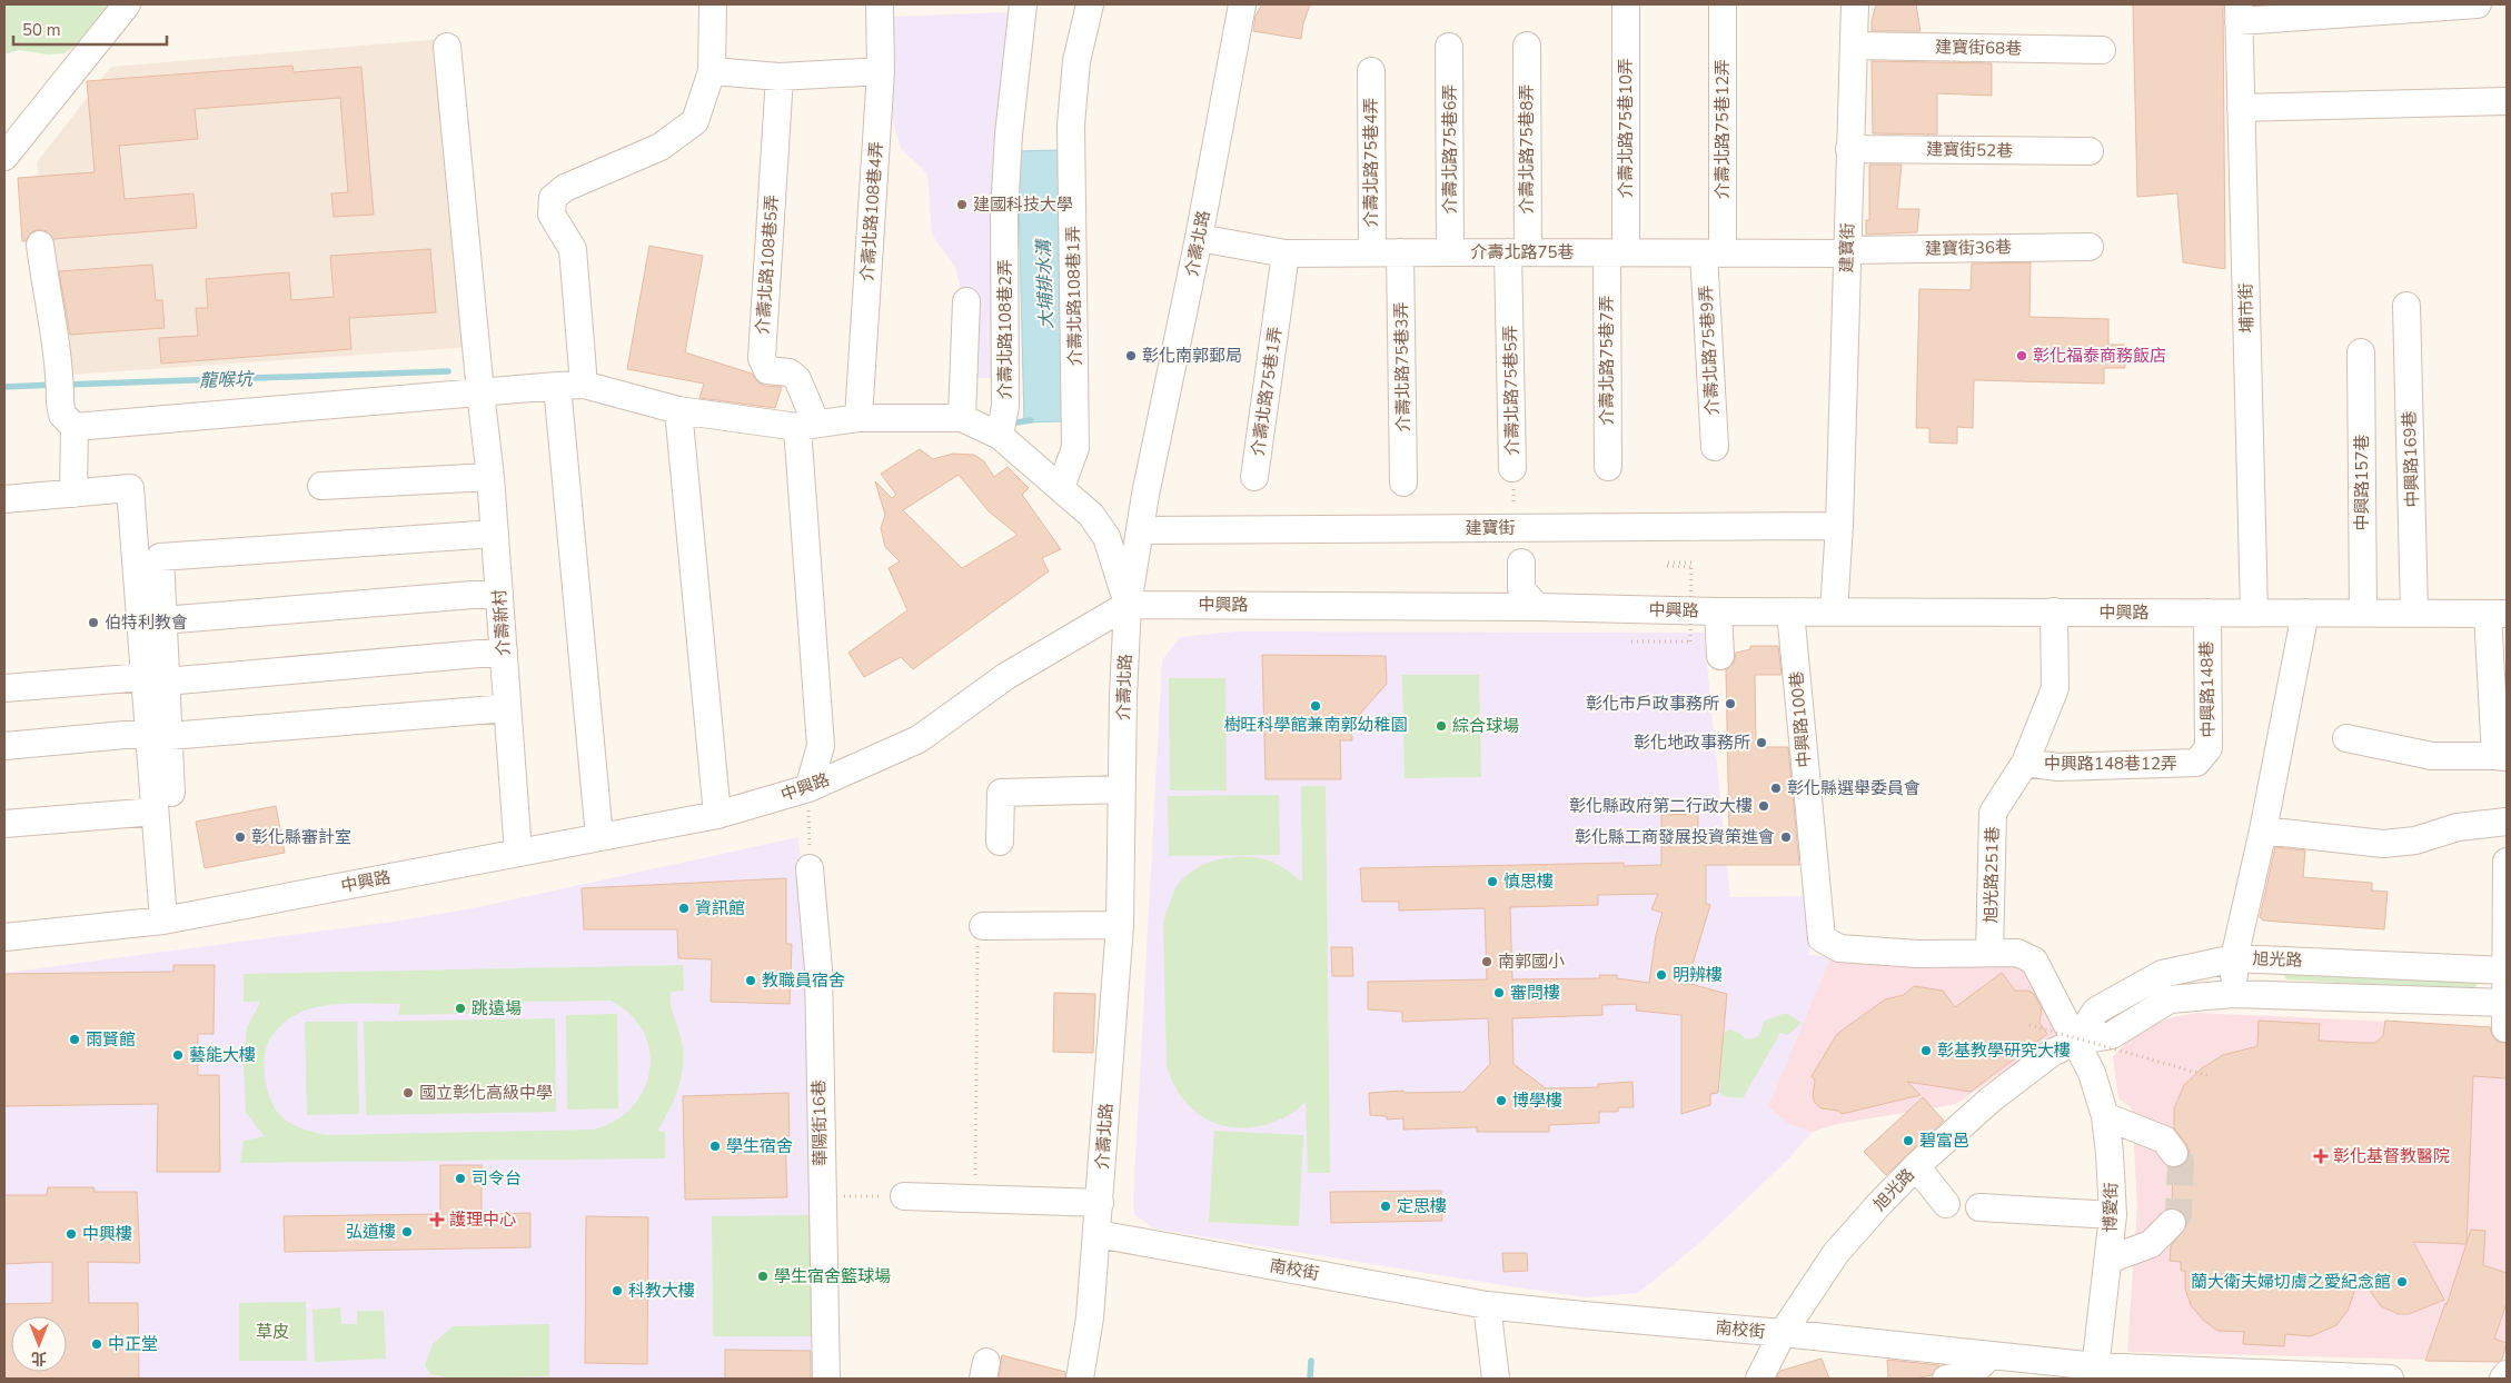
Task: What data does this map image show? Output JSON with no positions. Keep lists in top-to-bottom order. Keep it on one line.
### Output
{"streets":{"street":["建寶街68巷","介壽北路75巷10弄","介壽北路75巷12弄","介壽北路75巷6弄","介壽北路75巷8弄","建寶街52巷","介壽北路75巷4弄","介壽北路108巷4弄","介壽北路","建寶街","建寶街36巷","介壽北路75巷","介壽北路108巷5弄","介壽北路108巷1弄","埔市街","介壽北路108巷2弄","介壽北路75巷9弄","介壽北路75巷7弄","介壽北路75巷3弄","介壽北路75巷5弄","介壽北路75巷1弄","中興路169巷","中興路157巷","中興路","介壽新村","中興路148巷","中興路100巷","中興路148巷12弄","旭光路251巷","旭光路","華陽街16巷","博愛街","南校街"]},"crossings":[["建寶街68巷","建寶街"],["介壽北路75巷10弄","介壽北路75巷"],["介壽北路75巷10弄","介壽北路75巷7弄"],["介壽北路75巷12弄","介壽北路75巷"],["介壽北路75巷12弄","介壽北路75巷9弄"],["介壽北路75巷6弄","介壽北路75巷"],["介壽北路75巷8弄","介壽北路75巷"],["介壽北路75巷8弄","介壽北路75巷5弄"],["建寶街52巷","建寶街"],["介壽北路75巷4弄","介壽北路75巷"],["介壽北路","建寶街"],["介壽北路","介壽北路75巷"],["介壽北路","中興路"],["介壽北路","南校街"],["建寶街","建寶街36巷"],["建寶街","介壽北路75巷"],["建寶街","介壽北路75巷5弄"],["建寶街","中興路"],["建寶街36巷","介壽北路75巷"],["介壽北路75巷","介壽北路75巷9弄"],["介壽北路75巷","介壽北路75巷7弄"],["介壽北路75巷","介壽北路75巷3弄"],["介壽北路75巷","介壽北路75巷5弄"],["介壽北路75巷","介壽北路75巷1弄"],["埔市街","中興路"],["中興路169巷","中興路"],["中興路157巷","中興路"],["中興路","介壽新村"],["中興路","中興路148巷"],["中興路","中興路100巷"],["中興路","旭光路251巷"],["中興路148巷","中興路148巷12弄"],["中興路100巷","旭光路251巷"],["中興路148巷12弄","旭光路251巷"],["旭光路","博愛街"],["旭光路","南校街"],["博愛街","南校街"]],"water":["大埔排水溝","龍喉坑"],"parks":["草皮"],"places":{"other":["建國科技大學","彰化南郭郵局","彰化福泰商務飯店","伯特利教會","彰化市戶政事務所","樹旺科學館兼南郭幼稚園","綜合球場","彰化地政事務所","彰化縣選舉委員會","彰化縣政府第二行政大樓","彰化縣審計室","彰化縣工商發展投資策進會","慎思樓","資訊館","南郭國小","明辨樓","教職員宿舍","審問樓","跳遠場","雨賢館","彰基教學研究大樓","藝能大樓","國立彰化高級中學","博學樓","碧富邑","學生宿舍","司令台","定思樓","弘道樓","中興樓","學生宿舍籃球場","蘭大衛夫婦切膚之愛紀念館","科教大樓","中正堂"],"health":["彰化基督教醫院","護理中心"]},"scale_bar":"50 m","north":"bottom"}
